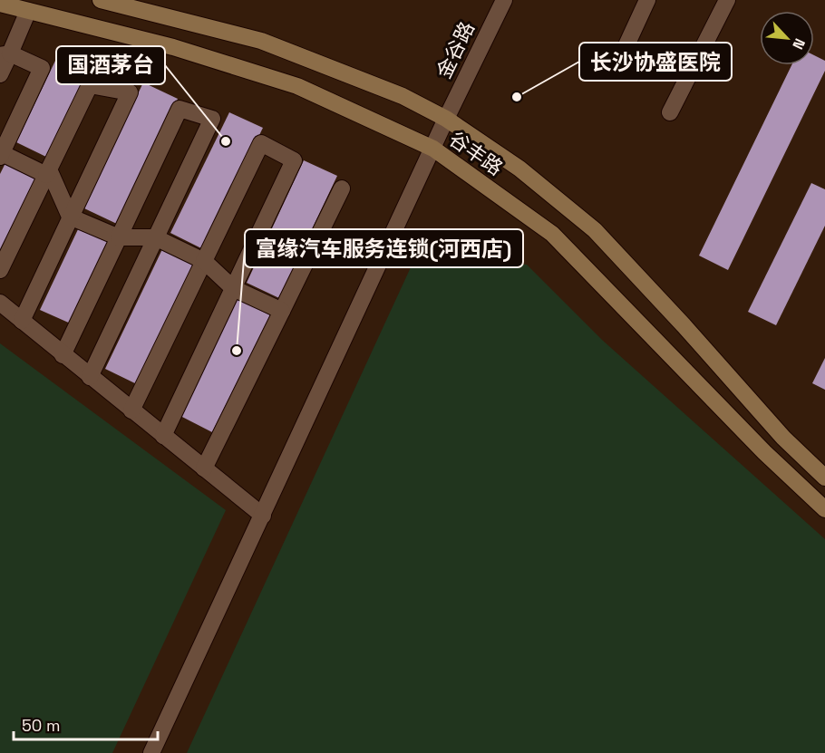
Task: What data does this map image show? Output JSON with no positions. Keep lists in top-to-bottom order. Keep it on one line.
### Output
{"streets":{"street":["金谷路","谷丰路"]},"crossings":[["金谷路","谷丰路"]],"places":["长沙协盛医院","国酒茅台","富缘汽车服务连锁(河西店)"],"scale_bar":"50 m","north":"bottom right"}
